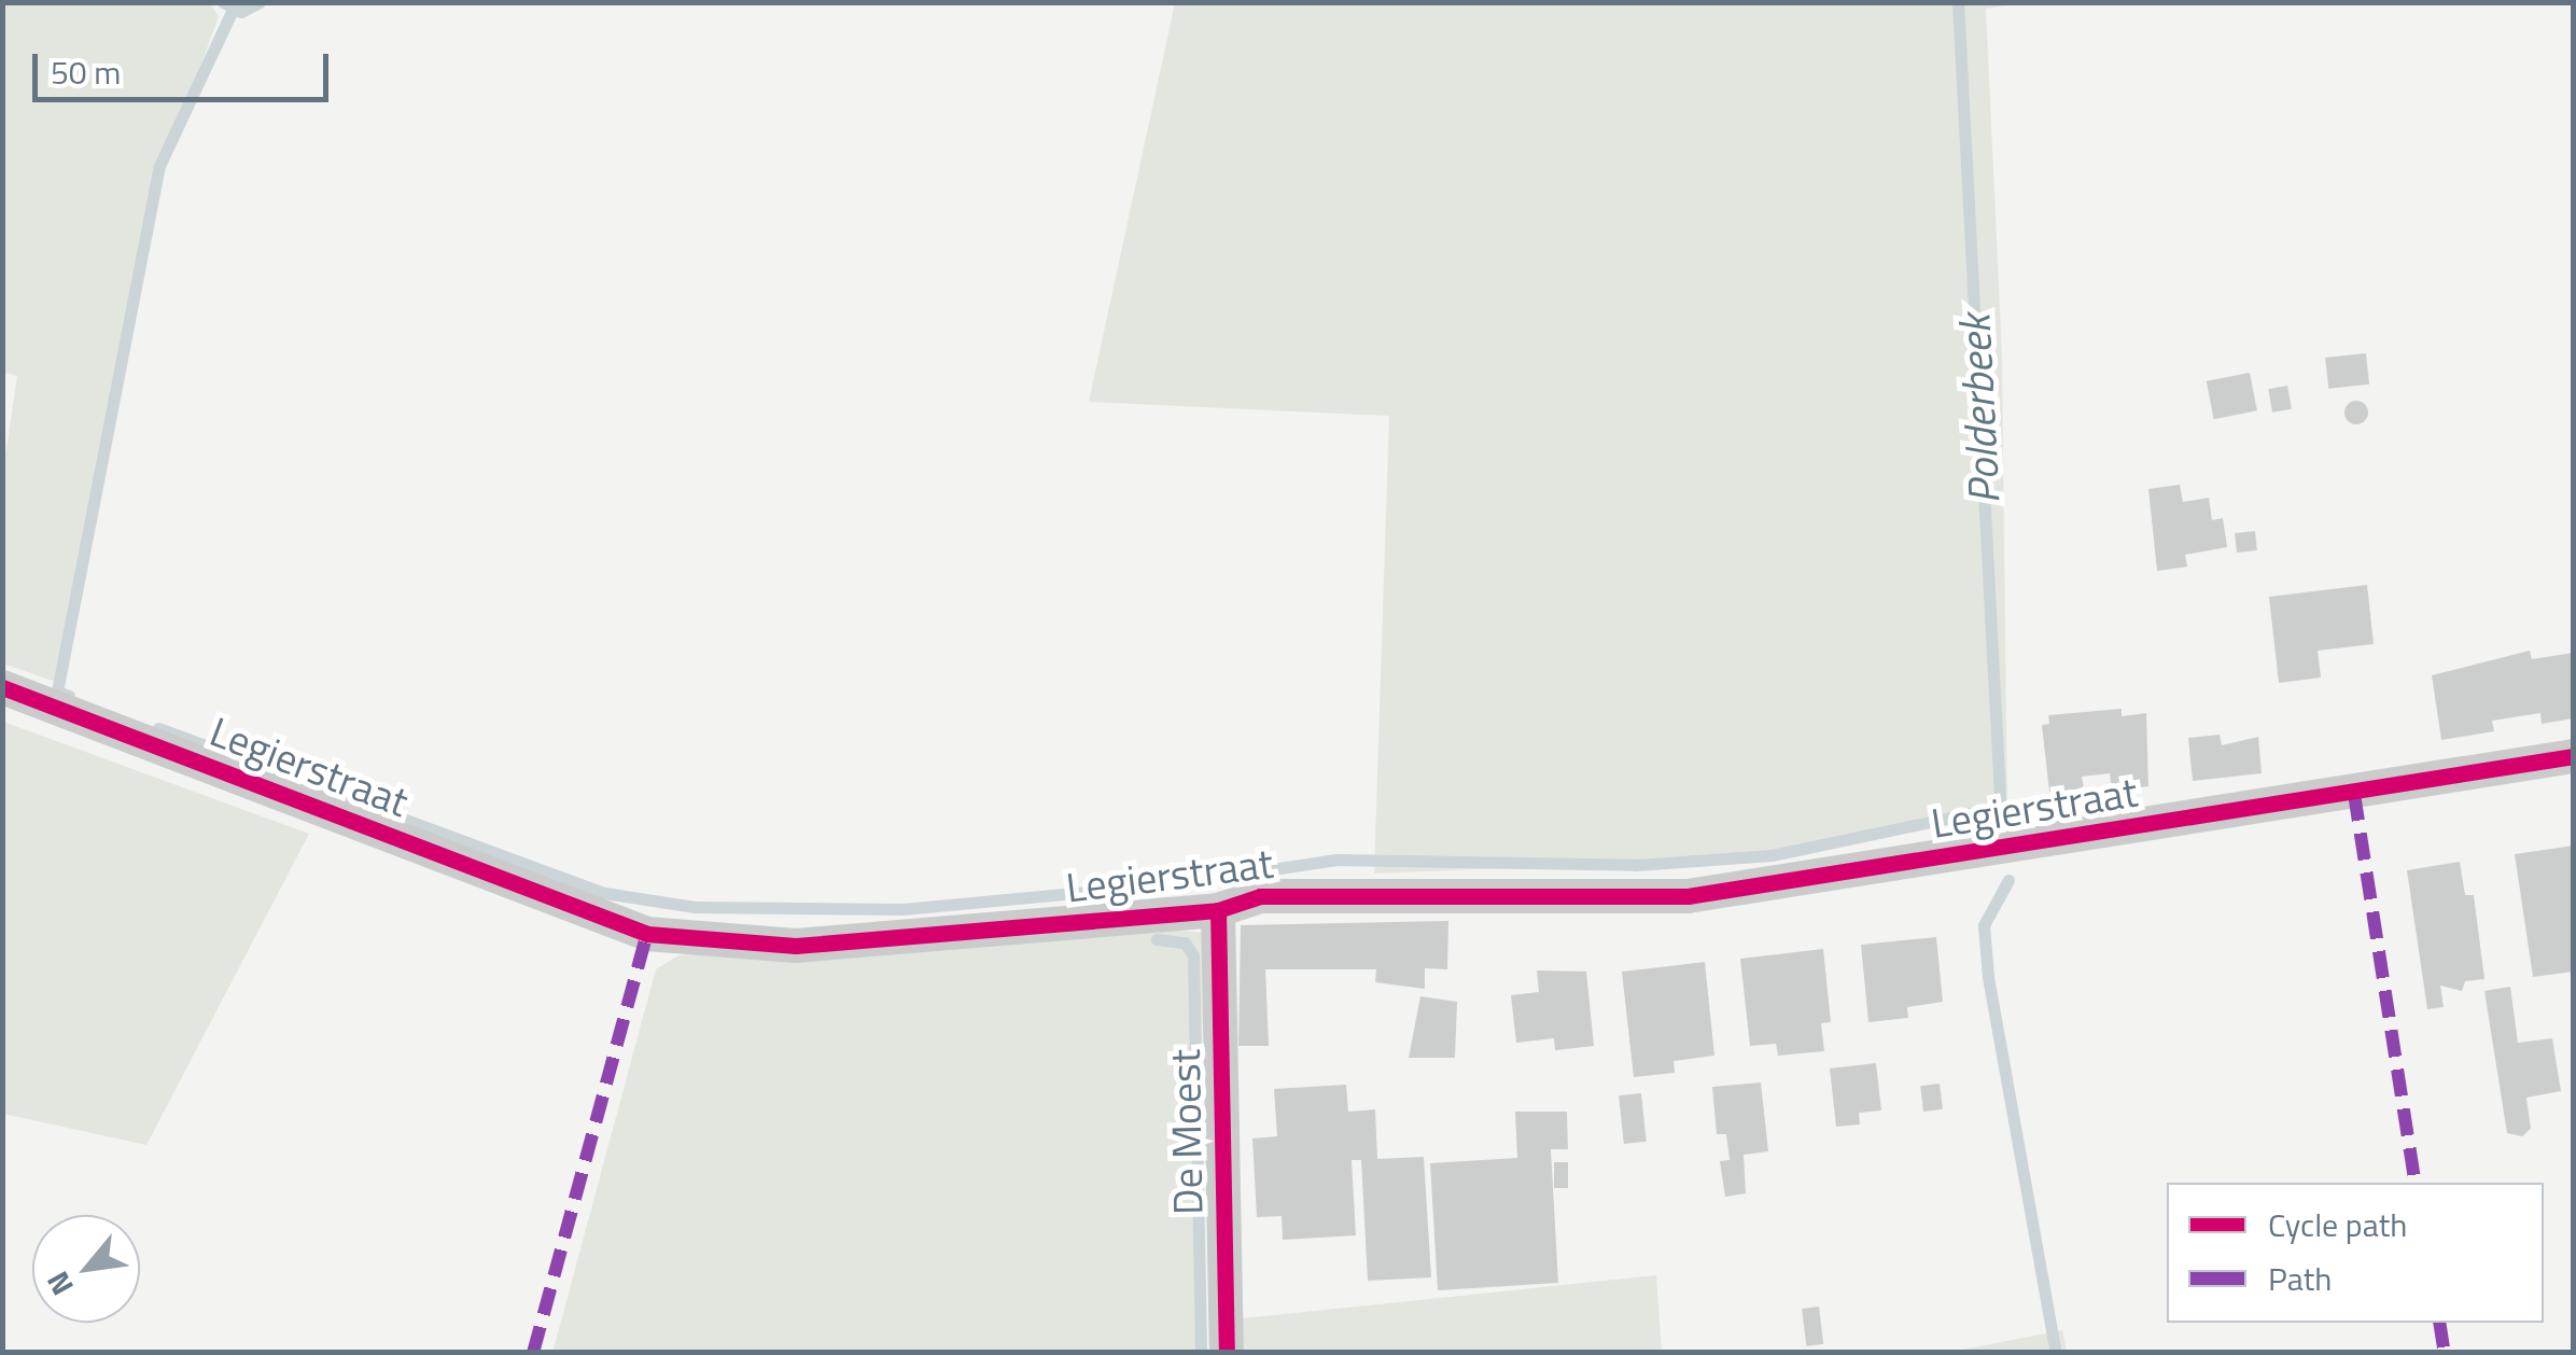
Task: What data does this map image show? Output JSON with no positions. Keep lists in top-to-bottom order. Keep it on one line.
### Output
{"streets":{"street":["Legierstraat","De Moest"]},"crossings":[["Legierstraat","De Moest"]],"water":["Polderbeek"],"legend":["Cycle path","Path"],"scale_bar":"50 m","north":"bottom left"}
